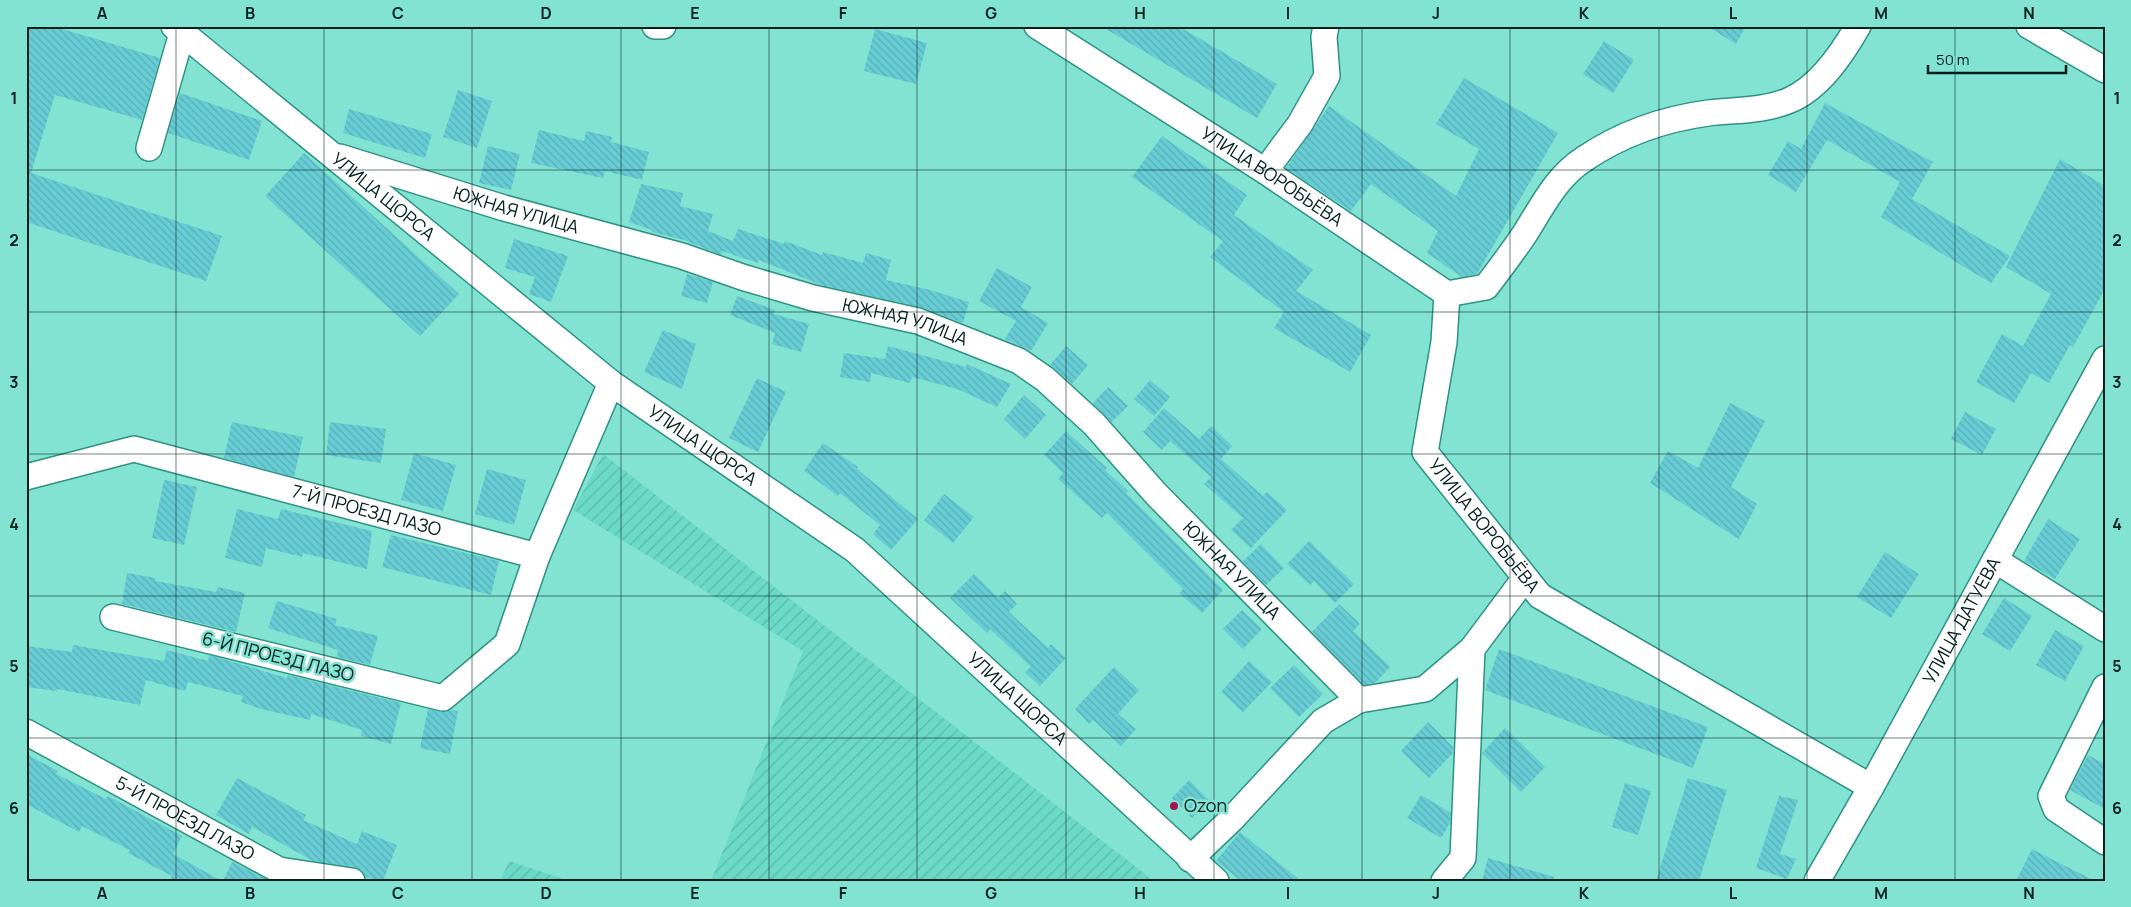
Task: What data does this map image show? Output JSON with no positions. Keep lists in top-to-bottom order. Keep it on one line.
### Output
{"streets":{"street":["УЛИЦА ВОРОБЬЁВА","УЛИЦА ЩОРСА","ЮЖНАЯ УЛИЦА","7-Й ПРОЕЗД ЛАЗО","УЛИЦА ДАТУЕВА","6-Й ПРОЕЗД ЛАЗО","5-Й ПРОЕЗД ЛАЗО"]},"crossings":[["УЛИЦА ВОРОБЬЁВА","УЛИЦА ДАТУЕВА"],["УЛИЦА ЩОРСА","ЮЖНАЯ УЛИЦА"],["7-Й ПРОЕЗД ЛАЗО","6-Й ПРОЕЗД ЛАЗО"]],"places":["Ozon"],"scale_bar":"50 m","grid":{"columns":["A","B","C","D","E","F","G","H","I","J","K","L","M","N"],"rows":["1","2","3","4","5","6"]}}
